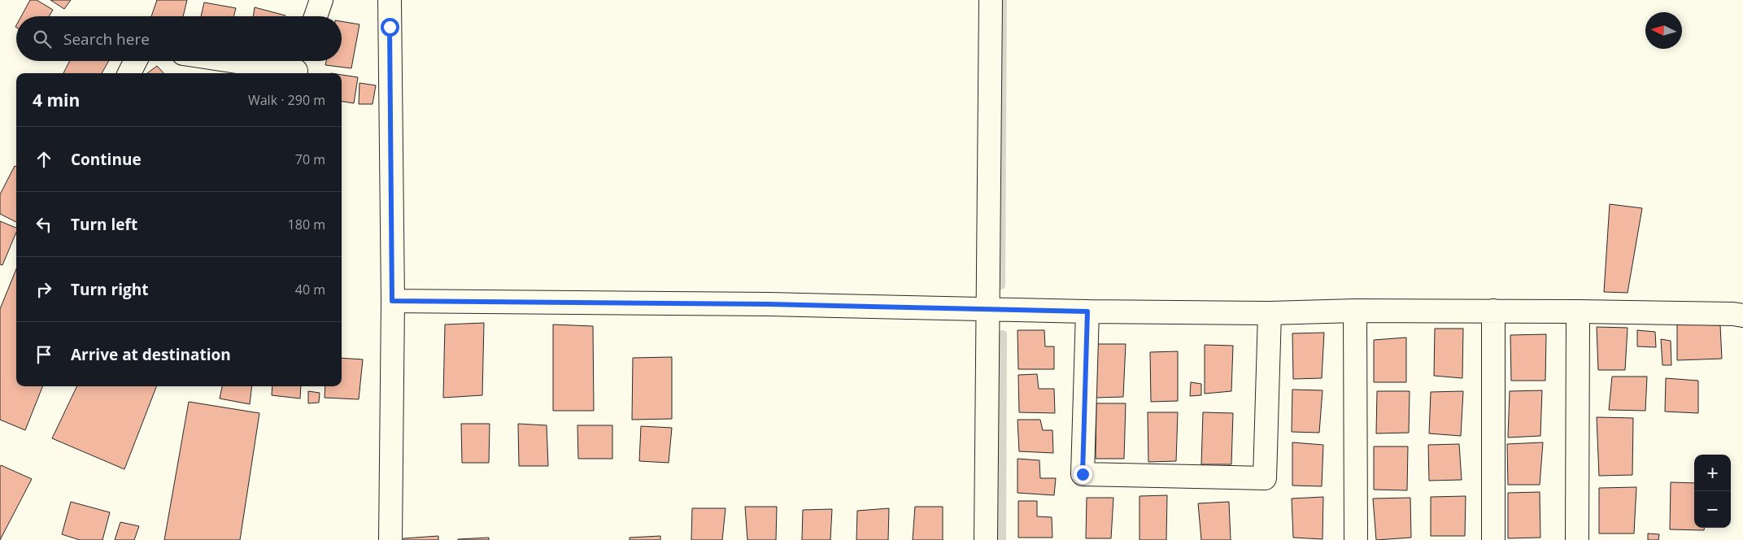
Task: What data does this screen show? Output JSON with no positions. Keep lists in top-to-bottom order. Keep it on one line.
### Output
{"north":"left","page":{"search":"Search here","heading":["4 min","Walk · 290 m"],"list":[["Continue","70 m"],["Turn left","180 m"],["Turn right","40 m"],"Arrive at destination"],"map_buttons":["+","−"]}}
